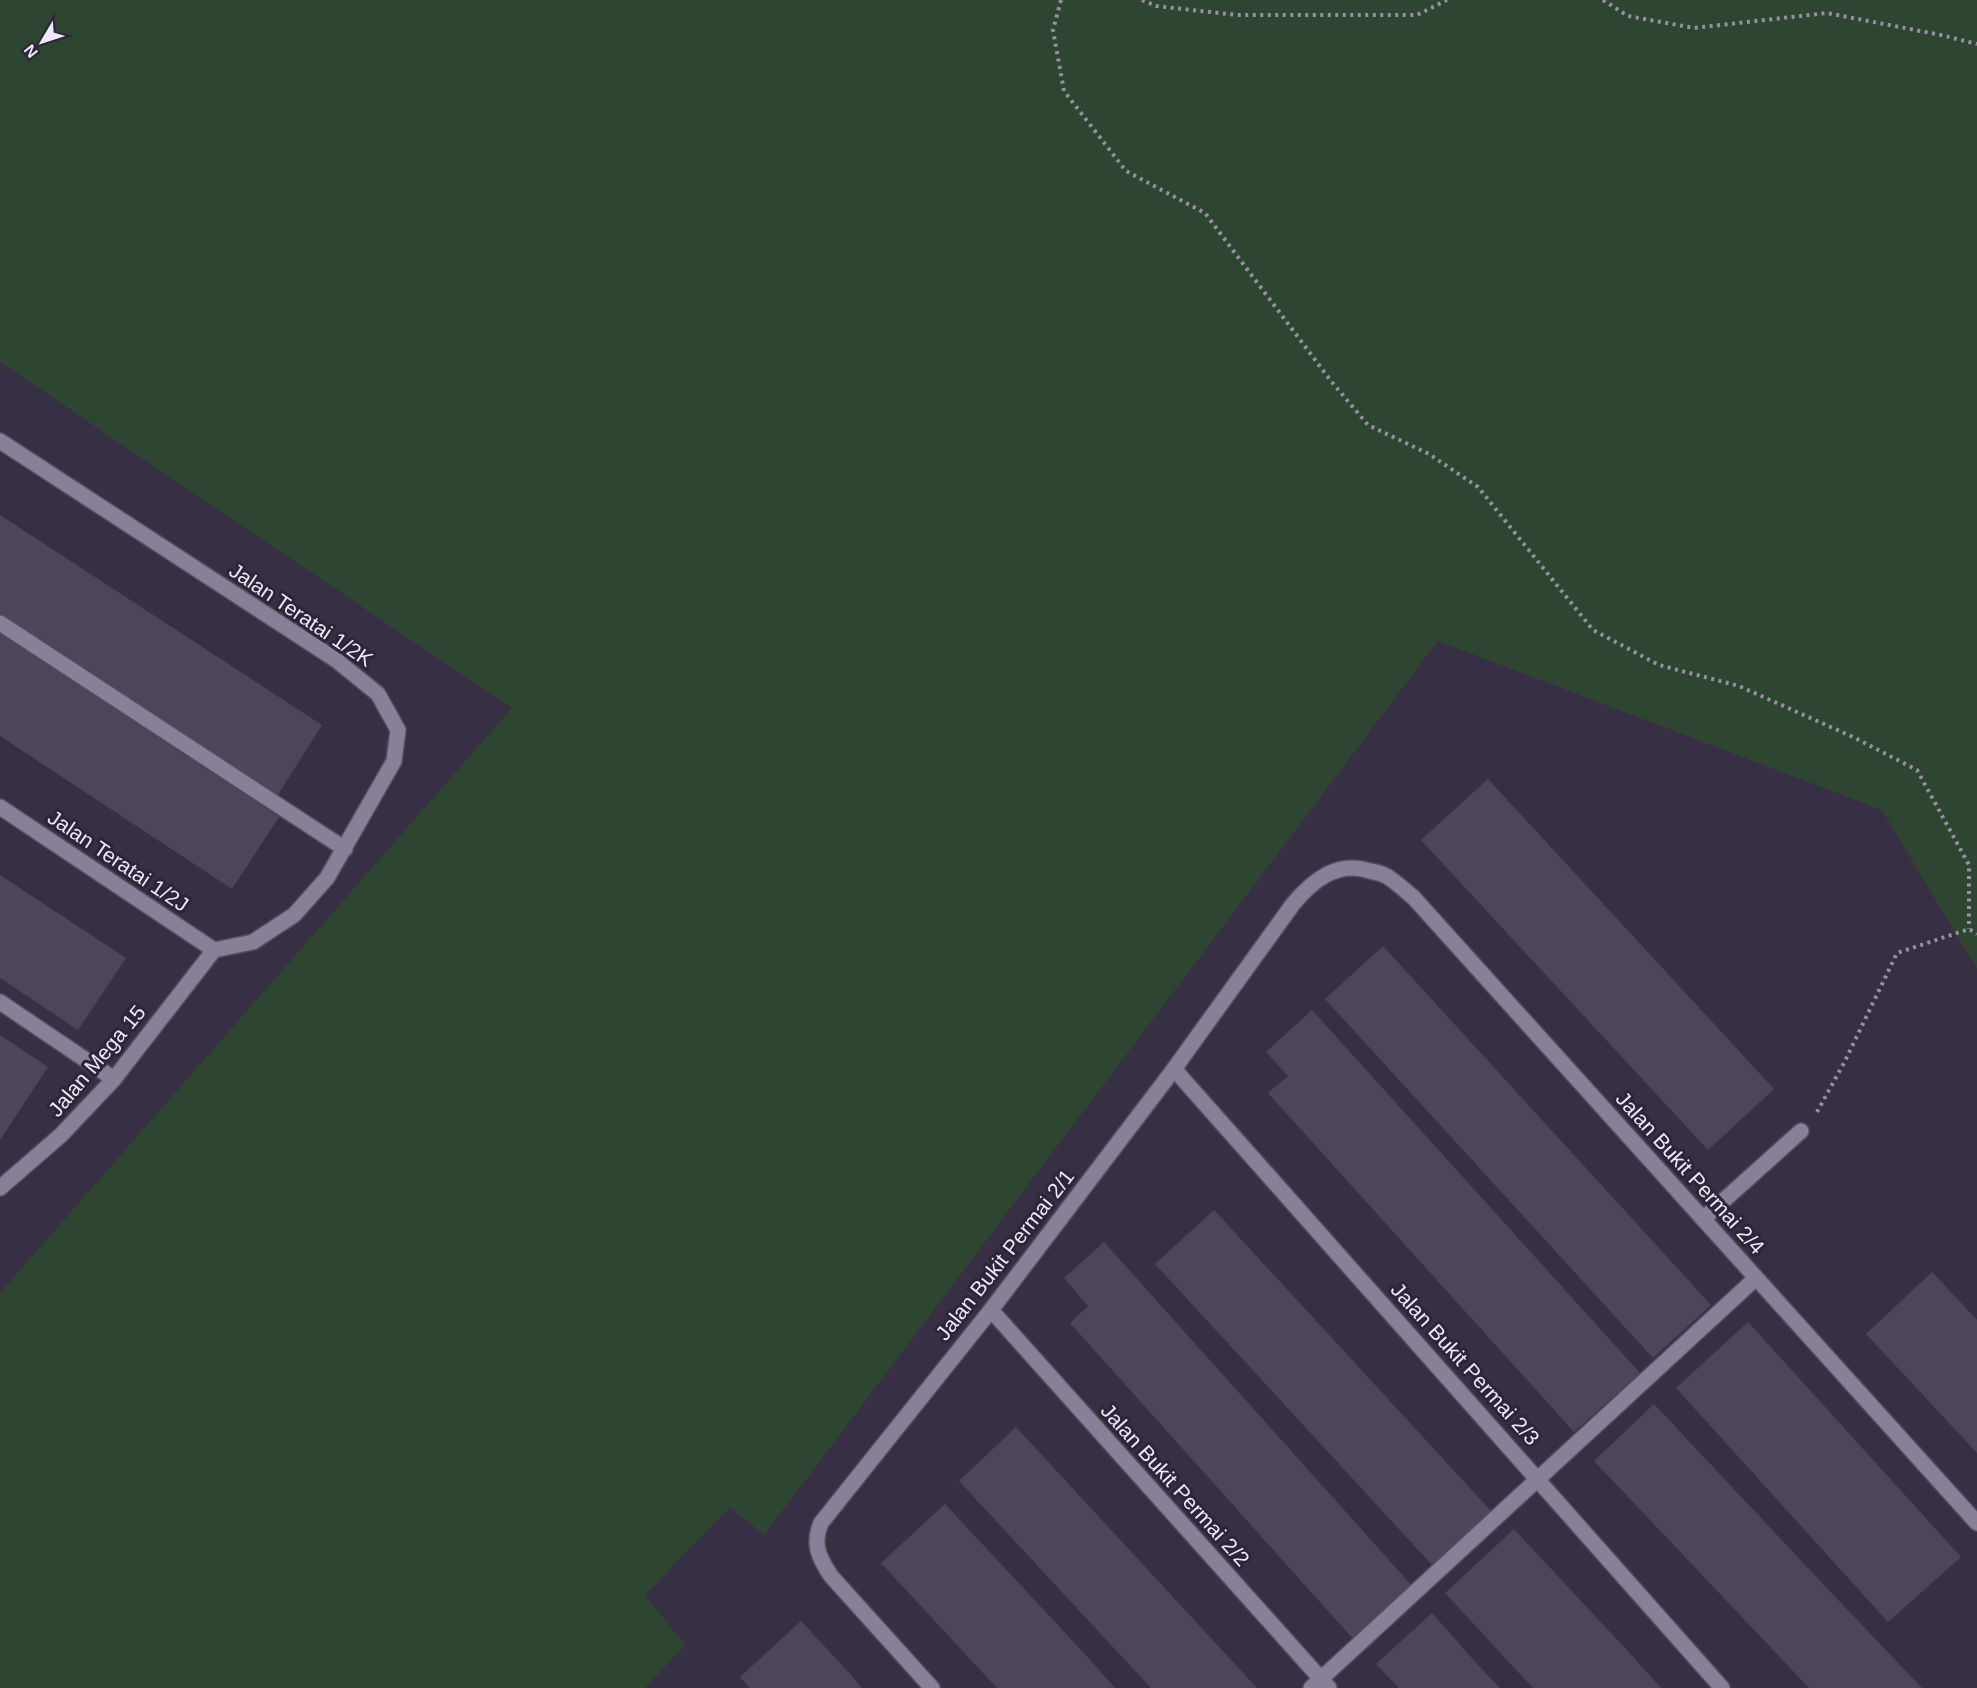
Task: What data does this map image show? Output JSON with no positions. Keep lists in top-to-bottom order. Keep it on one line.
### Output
{"streets":{"street":["Jalan Teratai 1/2K","Jalan Teratai 1/2J","Jalan Mega 15","Jalan Bukit Permai 2/4","Jalan Bukit Permai 2/1","Jalan Bukit Permai 2/3","Jalan Bukit Permai 2/2"]},"crossings":[["Jalan Teratai 1/2K","Jalan Teratai 1/2J"],["Jalan Teratai 1/2K","Jalan Mega 15"],["Jalan Teratai 1/2J","Jalan Mega 15"],["Jalan Bukit Permai 2/4","Jalan Bukit Permai 2/1"],["Jalan Bukit Permai 2/1","Jalan Bukit Permai 2/3"],["Jalan Bukit Permai 2/1","Jalan Bukit Permai 2/2"]],"north":"bottom left"}
